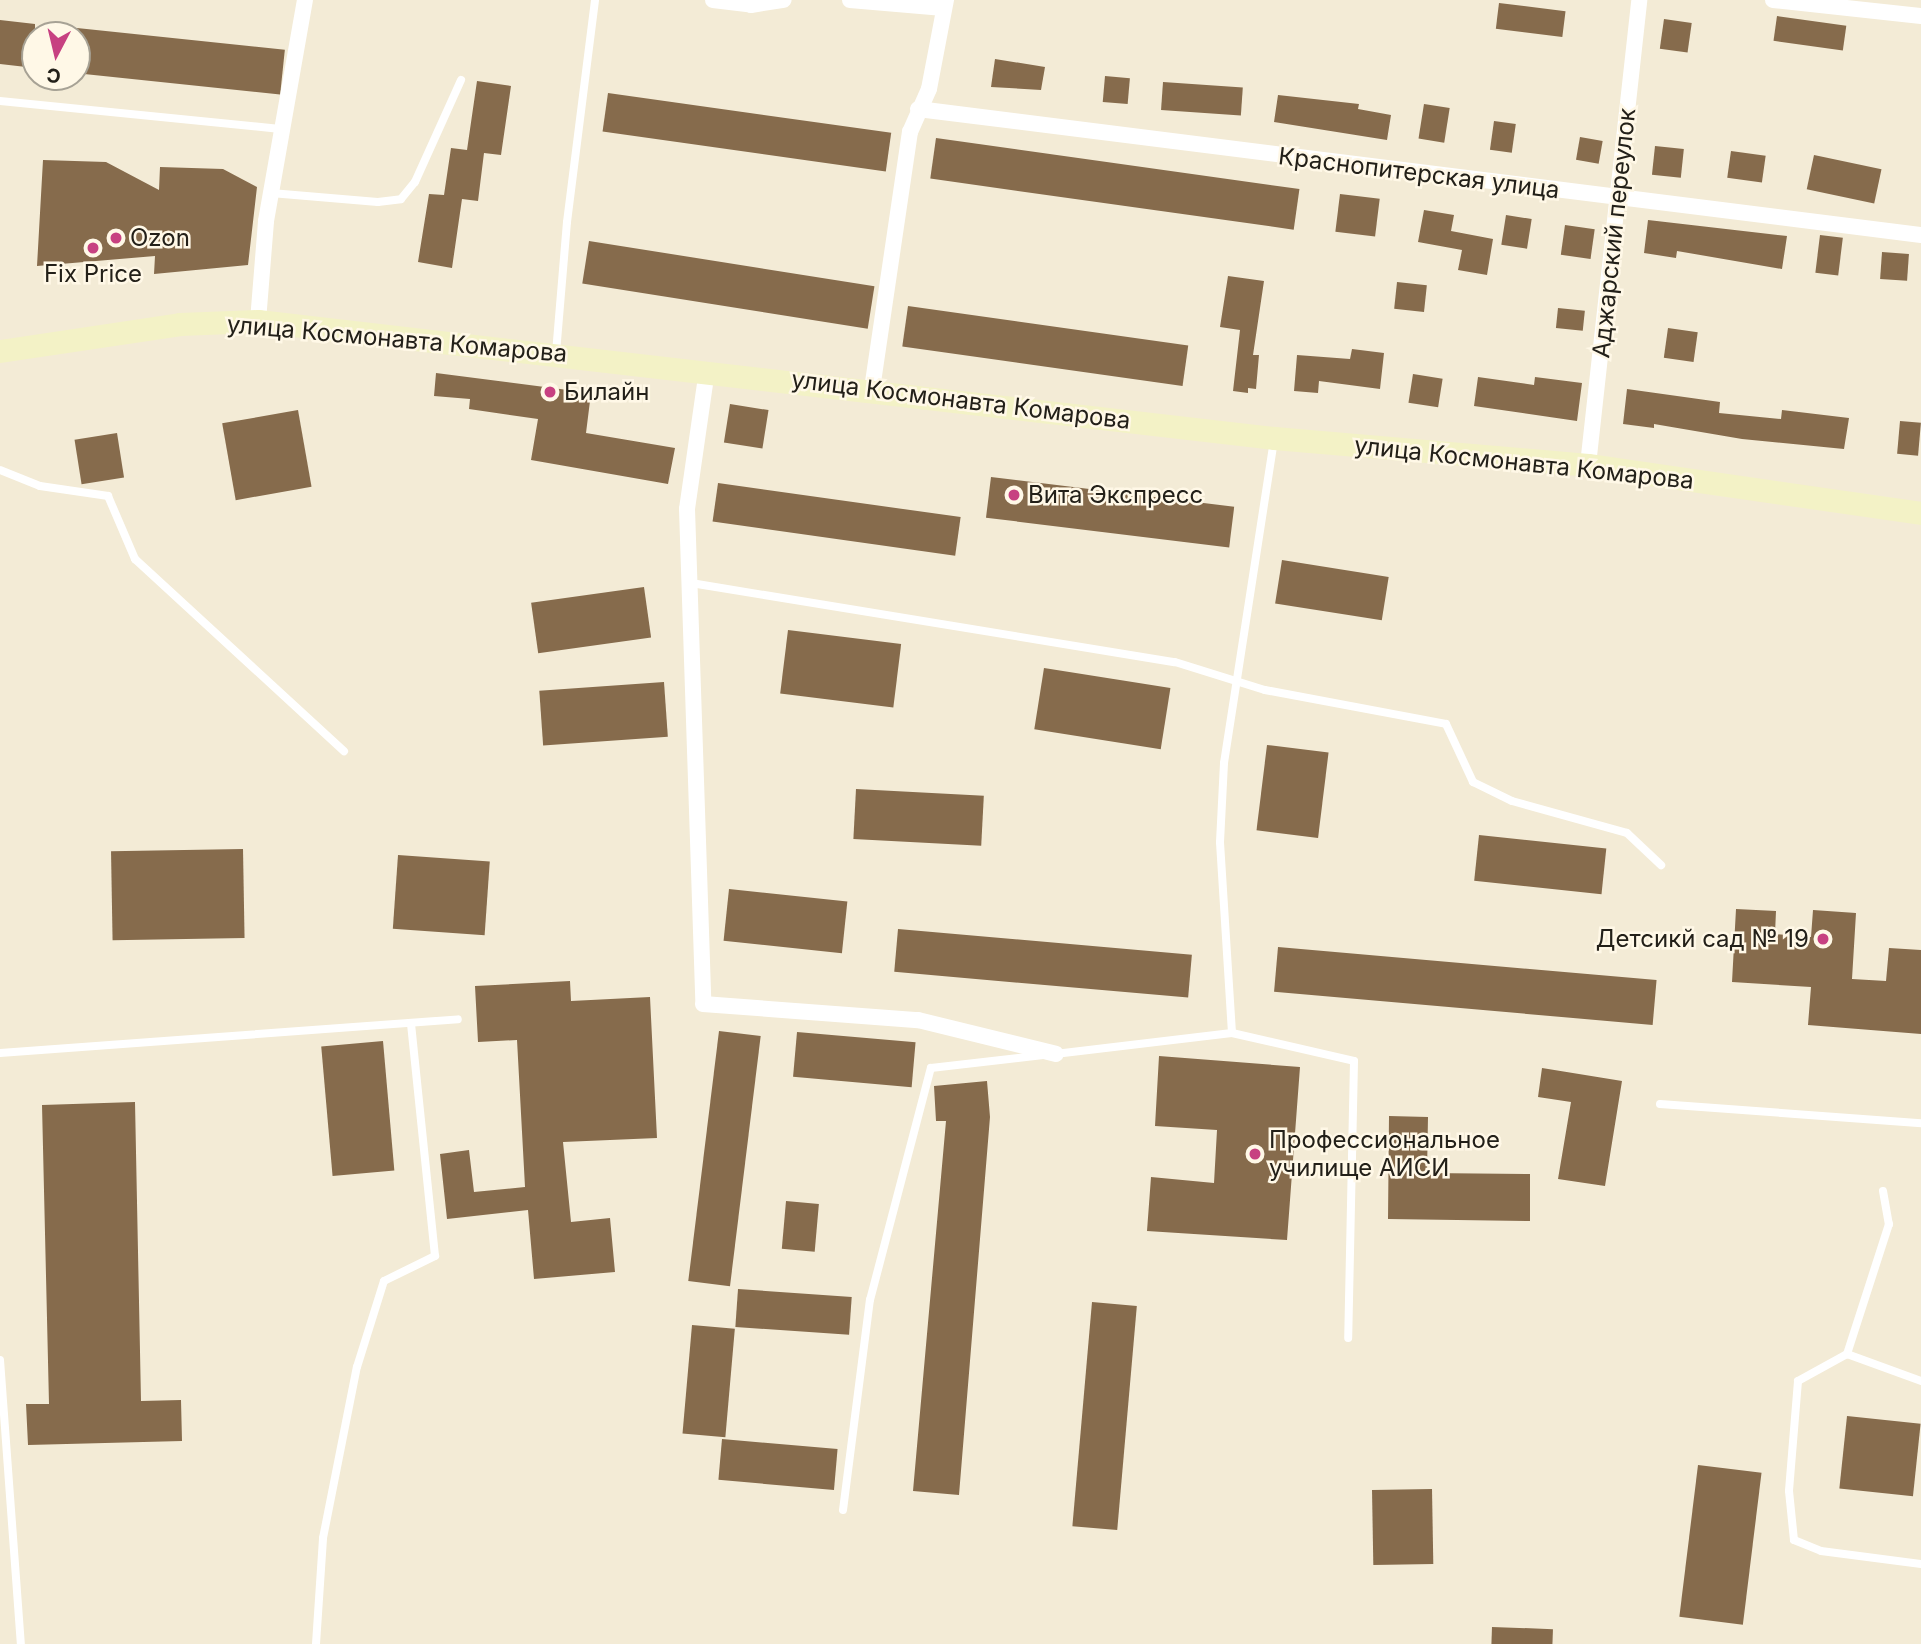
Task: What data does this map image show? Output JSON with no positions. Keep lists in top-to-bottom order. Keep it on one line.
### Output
{"streets":{"main road":["улица Космонавта Комарова"],"street":["Краснопитерская улица","Аджарский переулок"]},"crossings":[["Краснопитерская улица","Аджарский переулок"],["Аджарский переулок","улица Космонавта Комарова"]],"places":["Ozon","Fix Price","Билайн","Вита Экспресс","Детсикй сад № 19","Профессиональное училище АИСИ"],"north":"bottom"}
